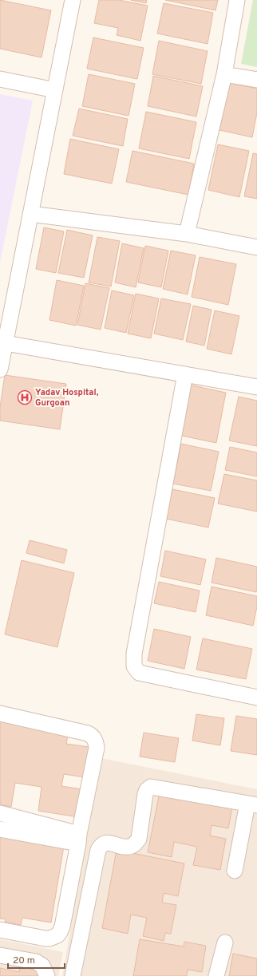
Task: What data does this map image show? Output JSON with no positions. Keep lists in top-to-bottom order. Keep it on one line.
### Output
{"places":{"hospital":["Yadav Hospital, Gurgoan"]},"scale_bar":"20 m"}
